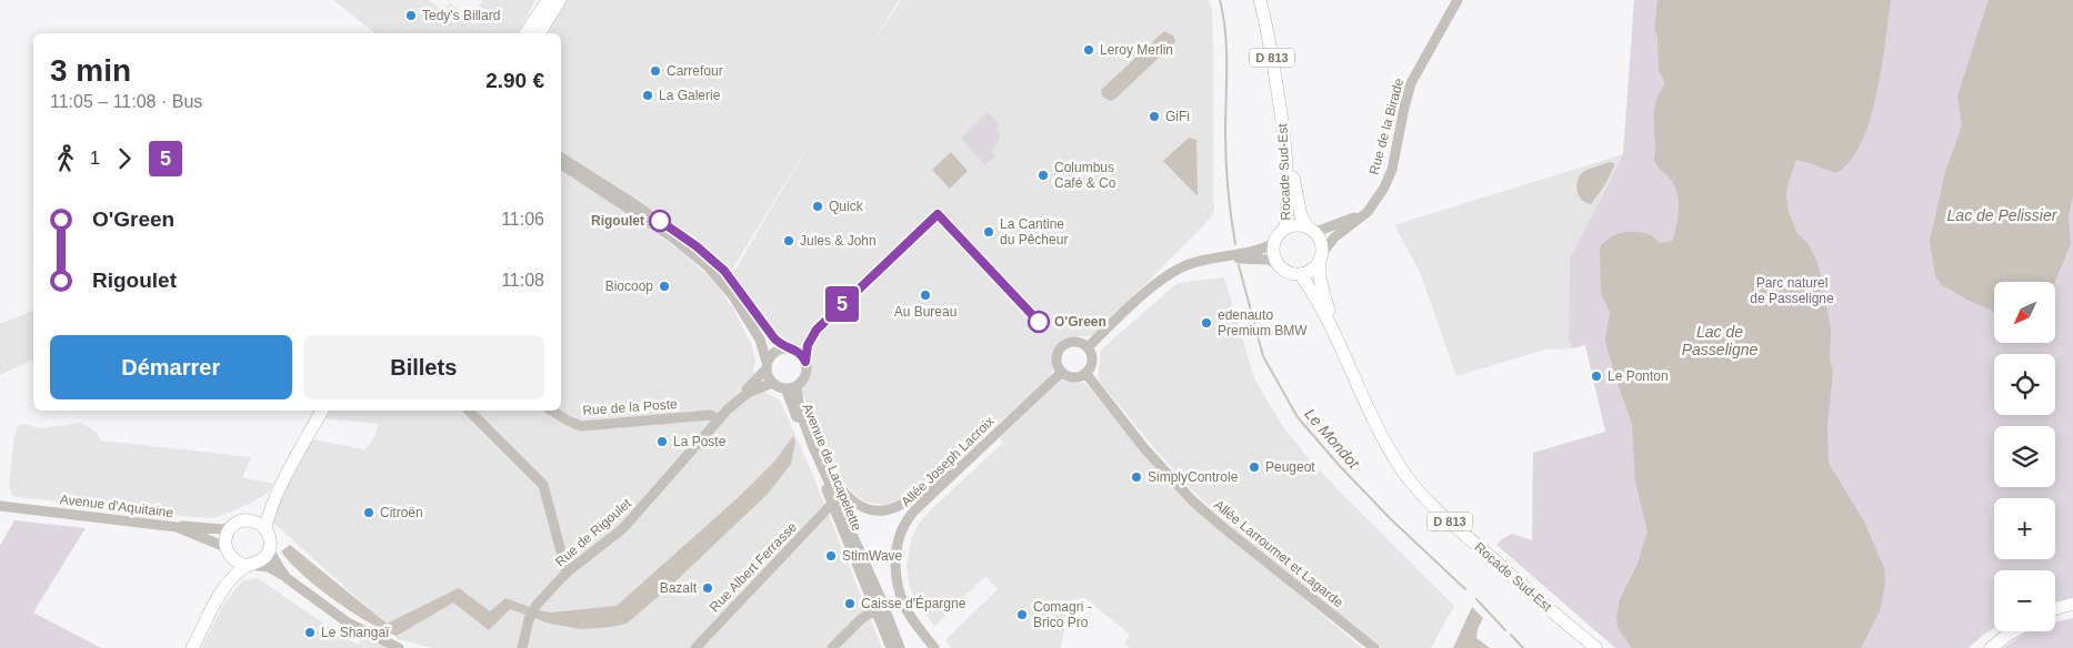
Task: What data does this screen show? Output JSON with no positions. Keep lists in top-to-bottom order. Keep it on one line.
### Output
{"streets":{"main road":["D 813","Rocade Sud-Est"],"street":["Rue de la Birade","Rue de la Poste","Allée Joseph Lacroix","Avenue de Lacapelette","Avenue d'Aquitaine","Rue de Rigoulet","Allée Larroumet et Lagarde","Rue Albert Ferrasse"]},"crossings":[["Rue de la Birade","Rocade Sud-Est"],["Rue de la Poste","Rue de Rigoulet"],["Allée Joseph Lacroix","Allée Larroumet et Lagarde"],["Avenue de Lacapelette","Rue de Rigoulet"],["Avenue de Lacapelette","Rue Albert Ferrasse"]],"water":["Lac de Pelissier","Lac de Passeligne","Le Mondot"],"parks":["Parc naturel de Passeligne"],"places":["Tedy's Billard","Leroy Merlin","Carrefour","La Galerie","GiFi","Columbus Café & Co","Quick","Rigoulet","La Cantine du Pêcheur","Jules & John","Biocoop","Au Bureau","O'Green","edenauto Premium BMW","Le Ponton","La Poste","Peugeot","SimplyControle","Citroën","StimWave","Bazalt","Caisse d'Épargne","Comagri - Brico Pro","Le Shangaï"],"lines":["bus line 5"],"north":"bottom left","page":{"on_map":"5","heading":["3 min","11:05 – 11:08 · Bus","2.90 €"],"legs":["1","5"],"list":[{"name":"O'Green","value":"11:06"},{"name":"Rigoulet","value":"11:08"}],"map_buttons":["+","−"],"buttons":["Démarrer","Billets"]}}
